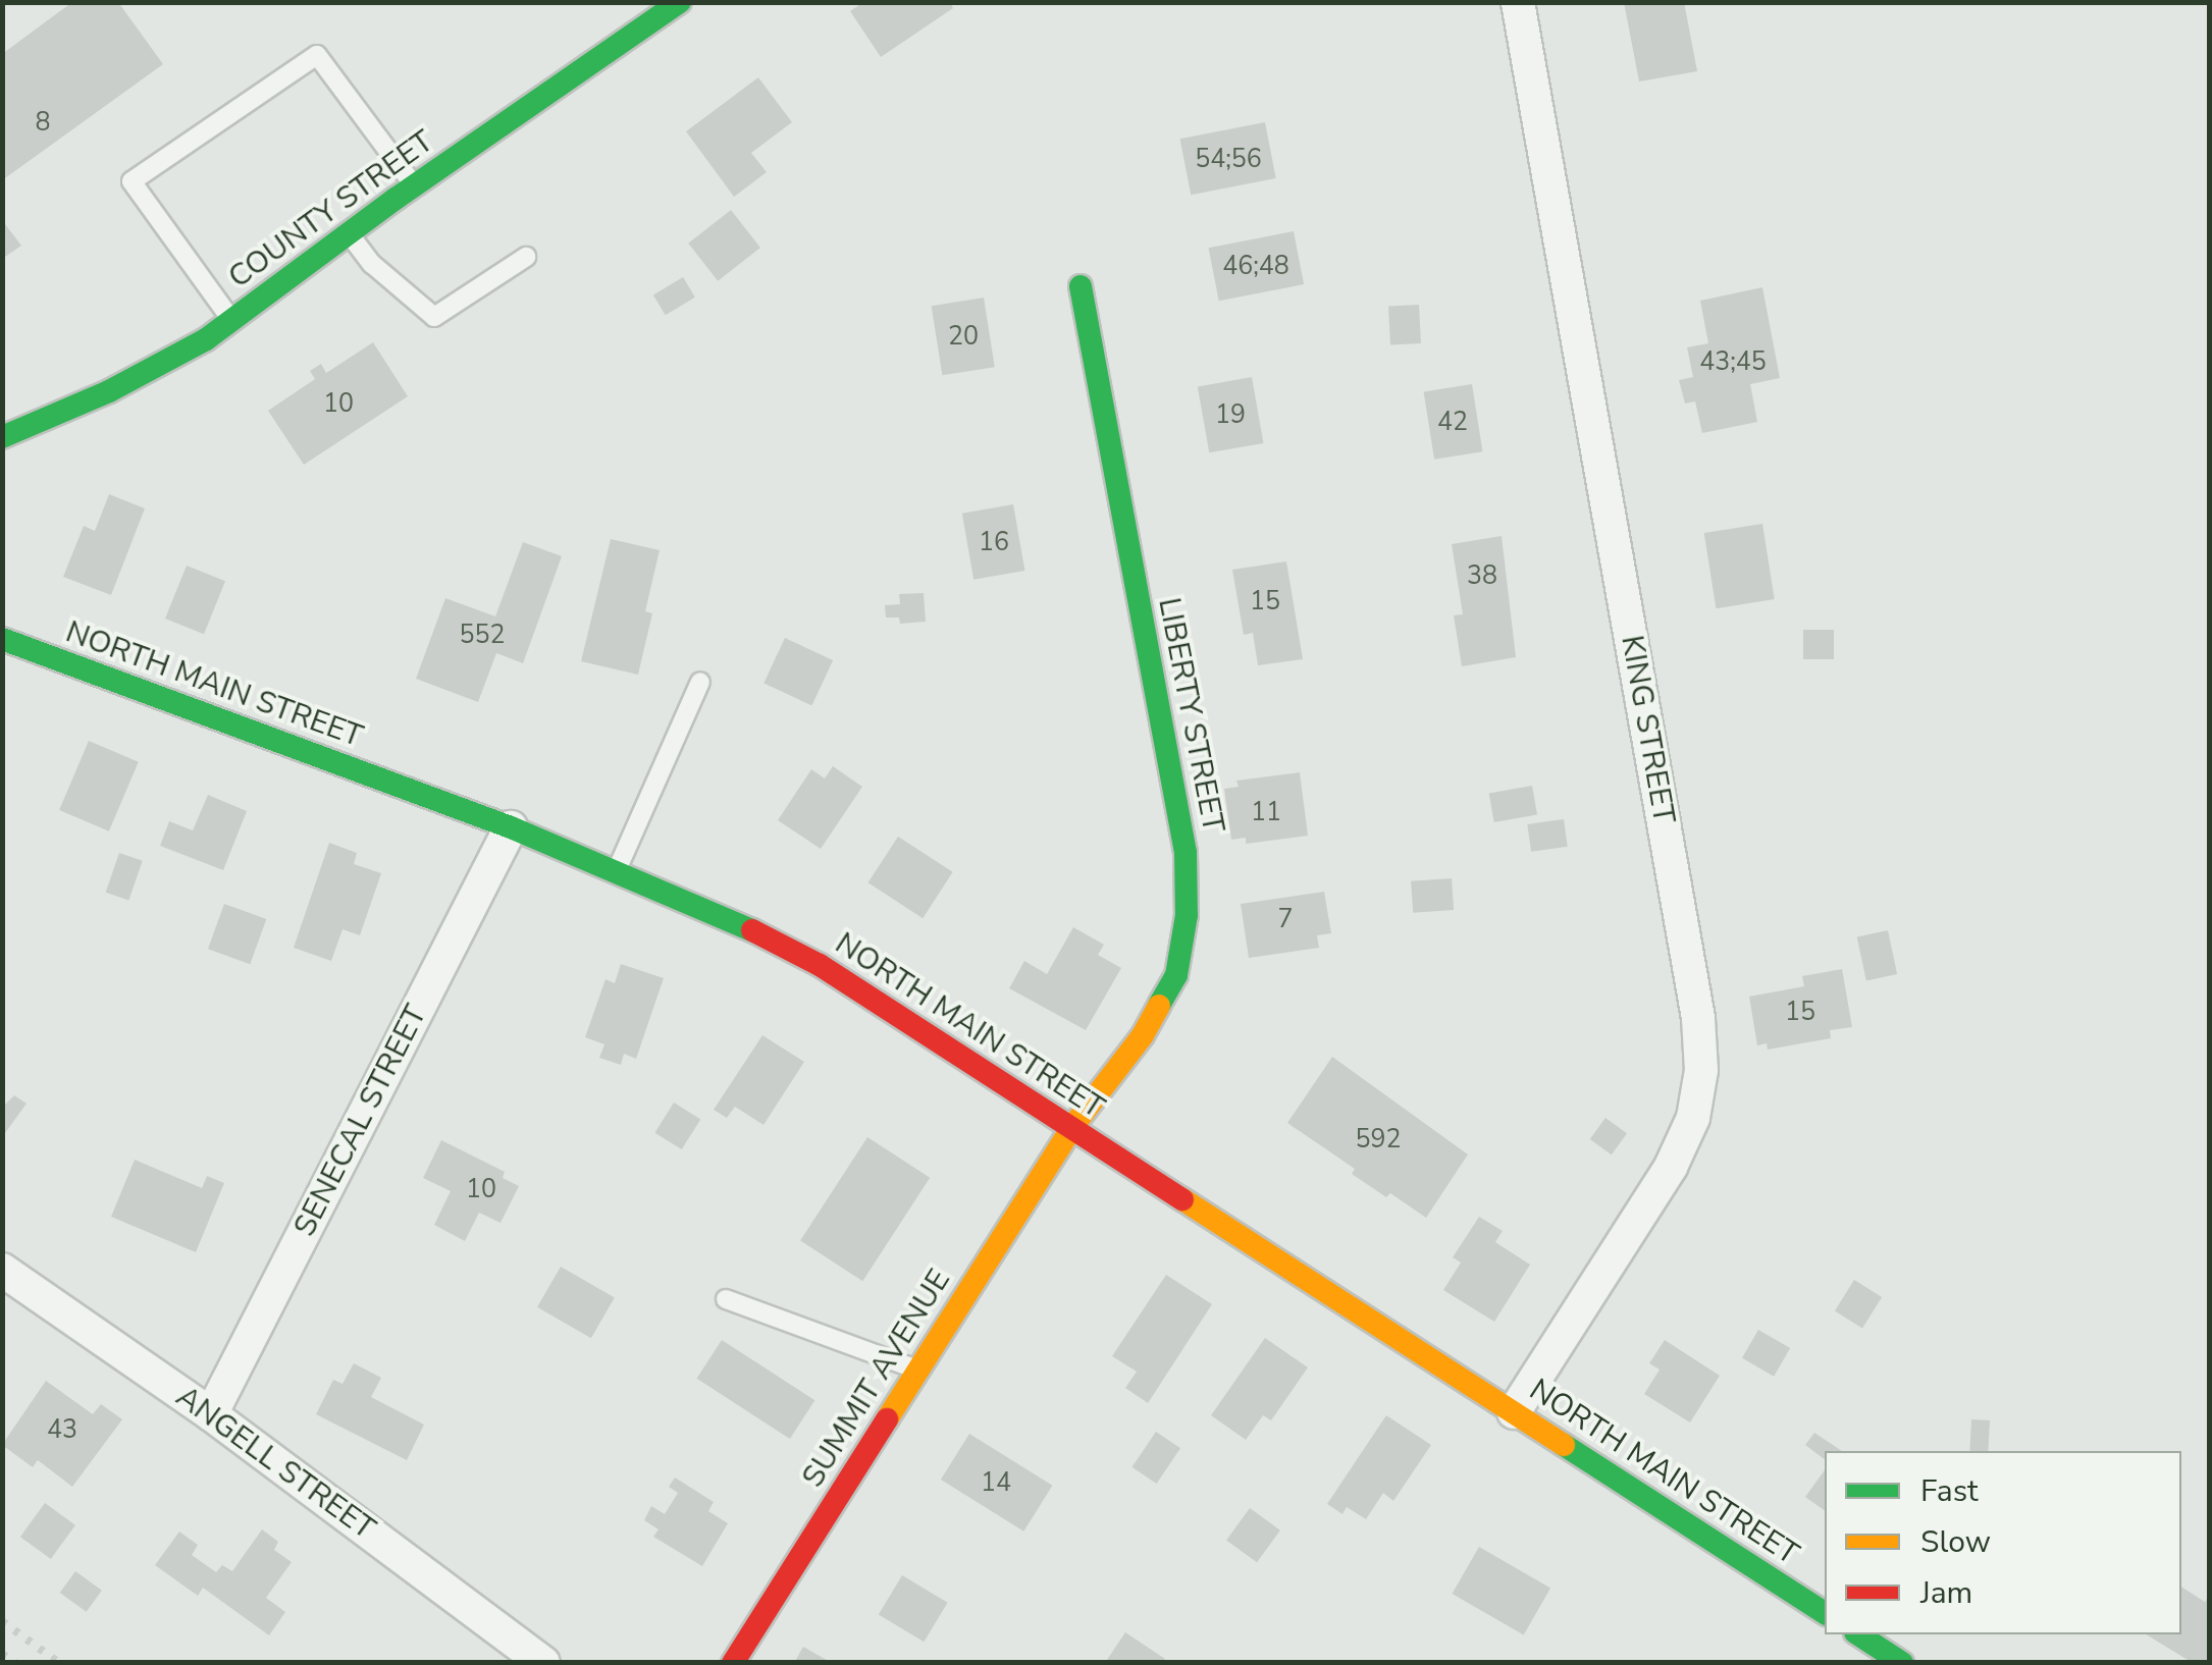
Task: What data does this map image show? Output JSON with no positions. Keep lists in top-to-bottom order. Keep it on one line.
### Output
{"streets":{"street":["COUNTY STREET","NORTH MAIN STREET","LIBERTY STREET","KING STREET","SENECAL STREET","SUMMIT AVENUE","ANGELL STREET"]},"crossings":[["NORTH MAIN STREET","LIBERTY STREET"],["NORTH MAIN STREET","KING STREET"],["NORTH MAIN STREET","SENECAL STREET"],["NORTH MAIN STREET","SUMMIT AVENUE"],["LIBERTY STREET","SUMMIT AVENUE"],["SENECAL STREET","ANGELL STREET"]],"house_numbers":["8","54;56","46;48","20","43;45","10","19","42","16","38","15","552","11","7","15","592","10","43","14"],"legend":["Fast","Slow","Jam"]}
